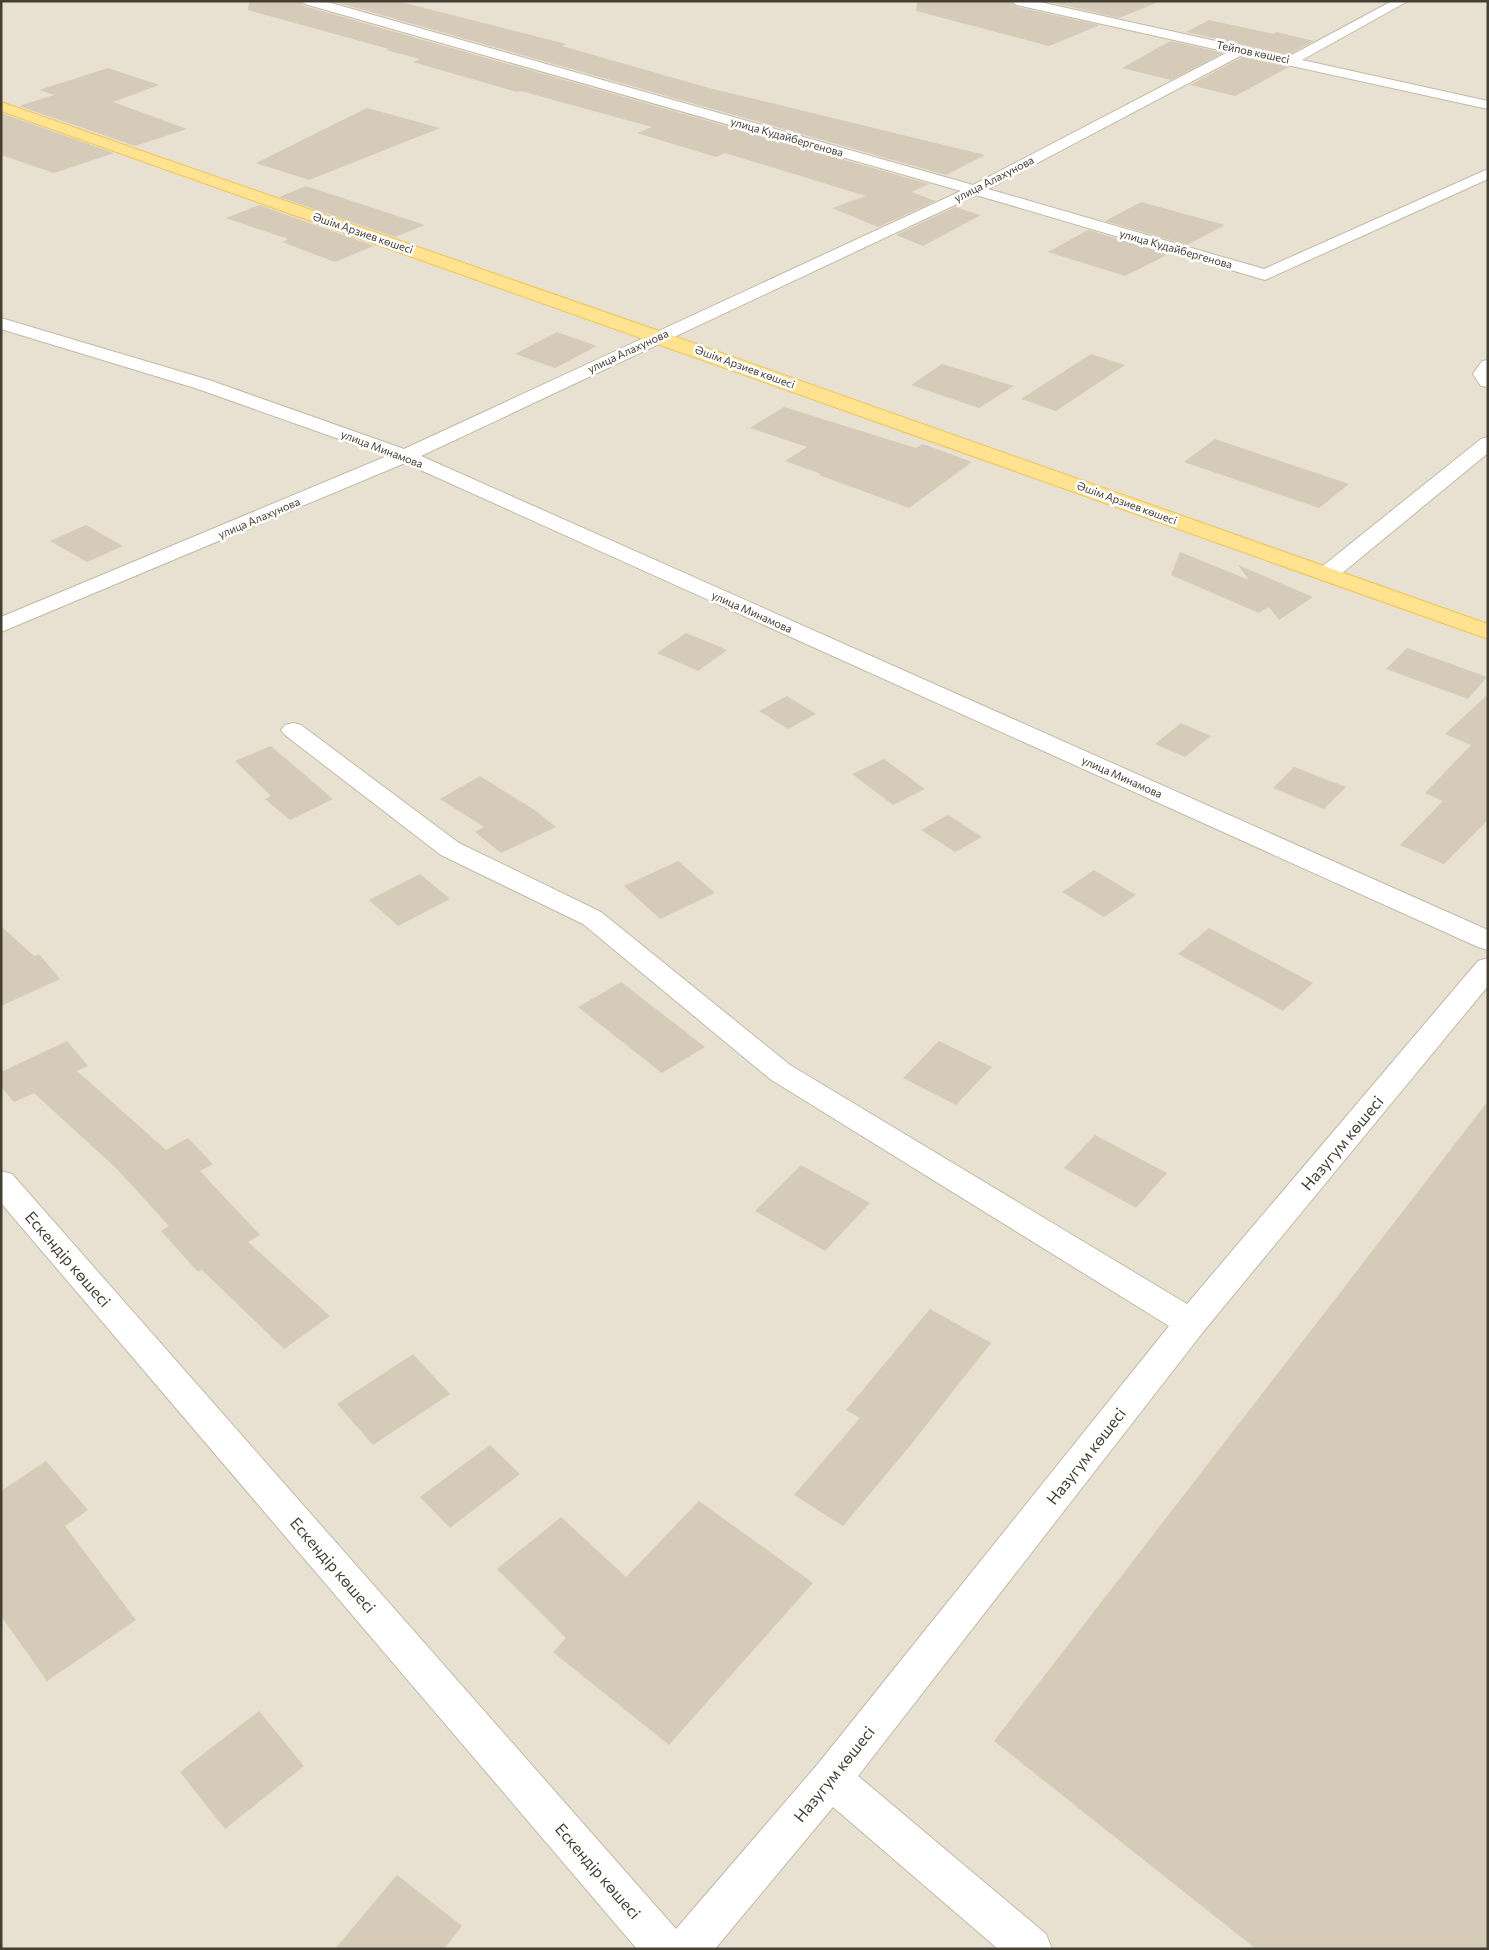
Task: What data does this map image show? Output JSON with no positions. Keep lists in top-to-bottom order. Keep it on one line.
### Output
{"streets":{"main road":["Әшім Арзиев көшесі"],"street":["Тейпов көшесі","улица Кудайбергенова","улица Алахунова","улица Минамова","Назугум көшесі","Ескендір көшесі"]},"crossings":[["Тейпов көшесі","улица Алахунова"],["улица Кудайбергенова","улица Алахунова"],["улица Алахунова","Әшім Арзиев көшесі"],["улица Алахунова","улица Минамова"]]}
